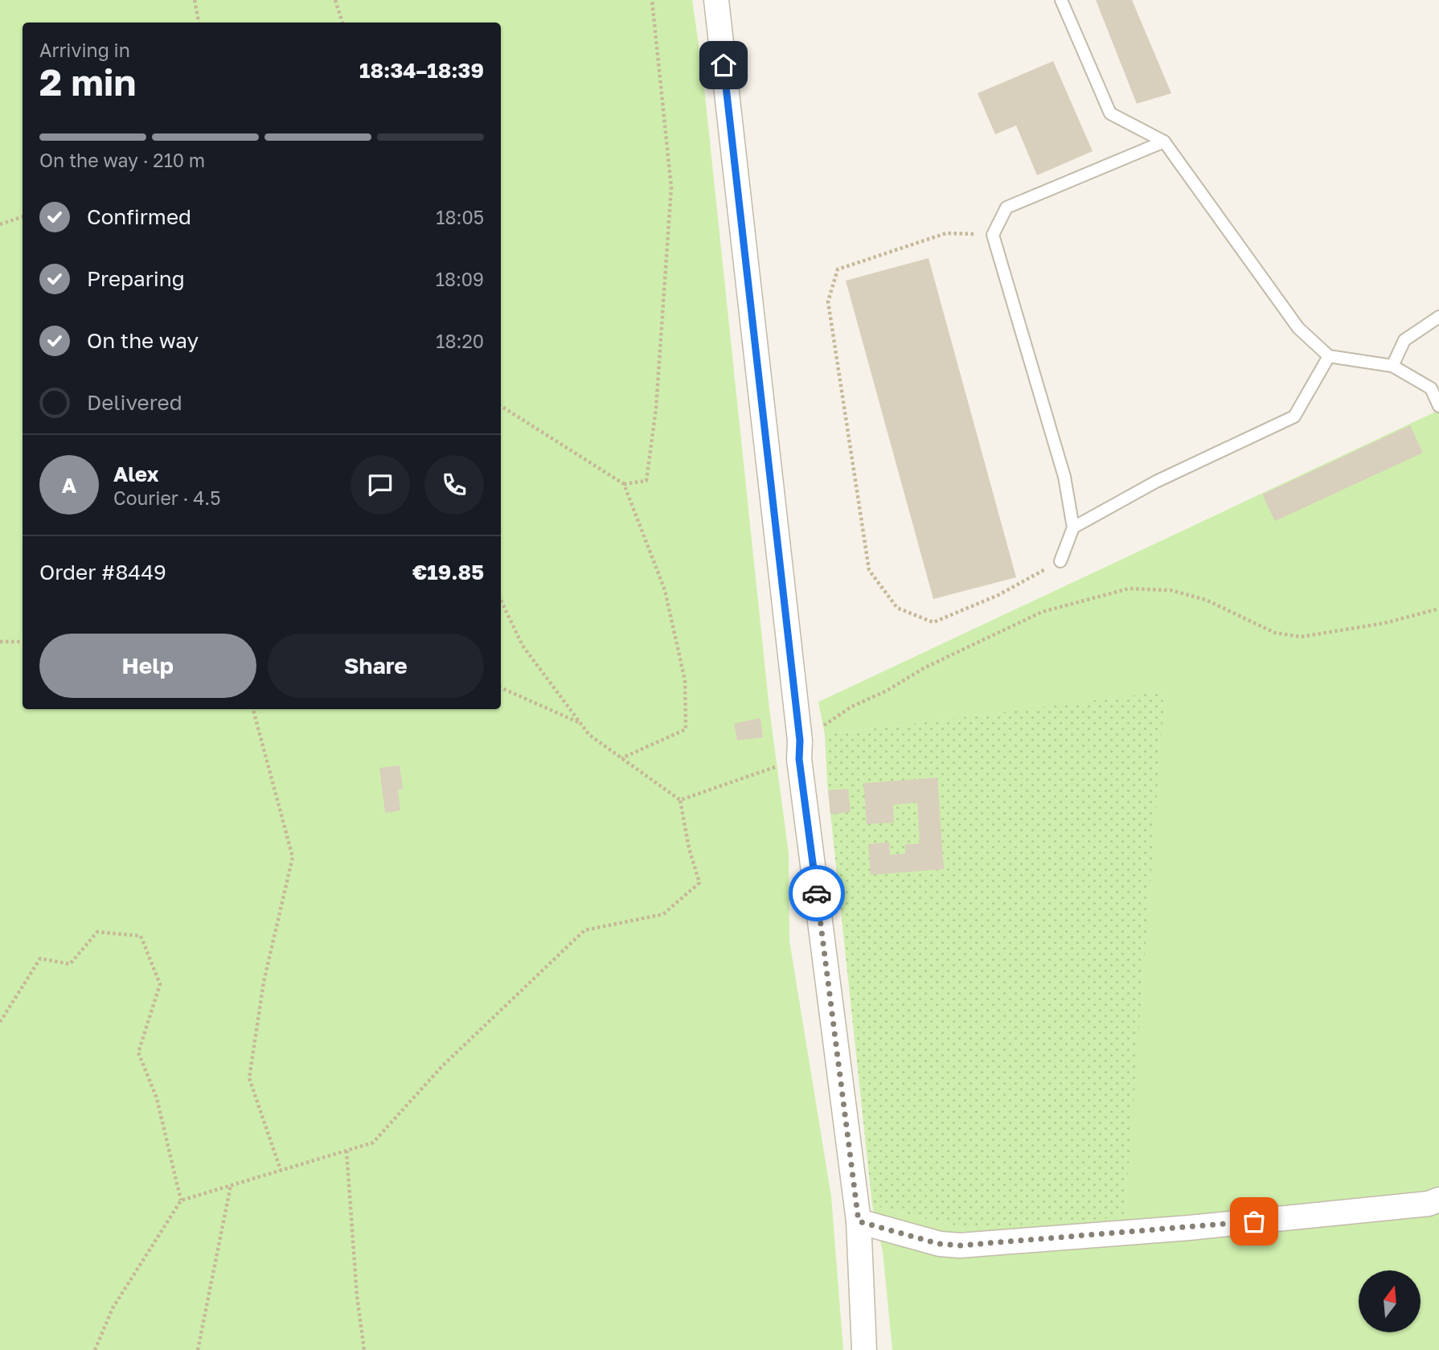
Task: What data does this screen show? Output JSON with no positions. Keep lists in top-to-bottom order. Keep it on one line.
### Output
{"north":"top","page":{"heading":["2 min","Arriving in","18:34–18:39"],"panel":["Alex","Courier · 4.5","Order #8449","€19.85"],"bar":"On the way · 210 m","list":[["Confirmed","18:05"],["Preparing","18:09"],["On the way","18:20"],"Delivered"],"round":"A","buttons":["Help","Share"]}}
